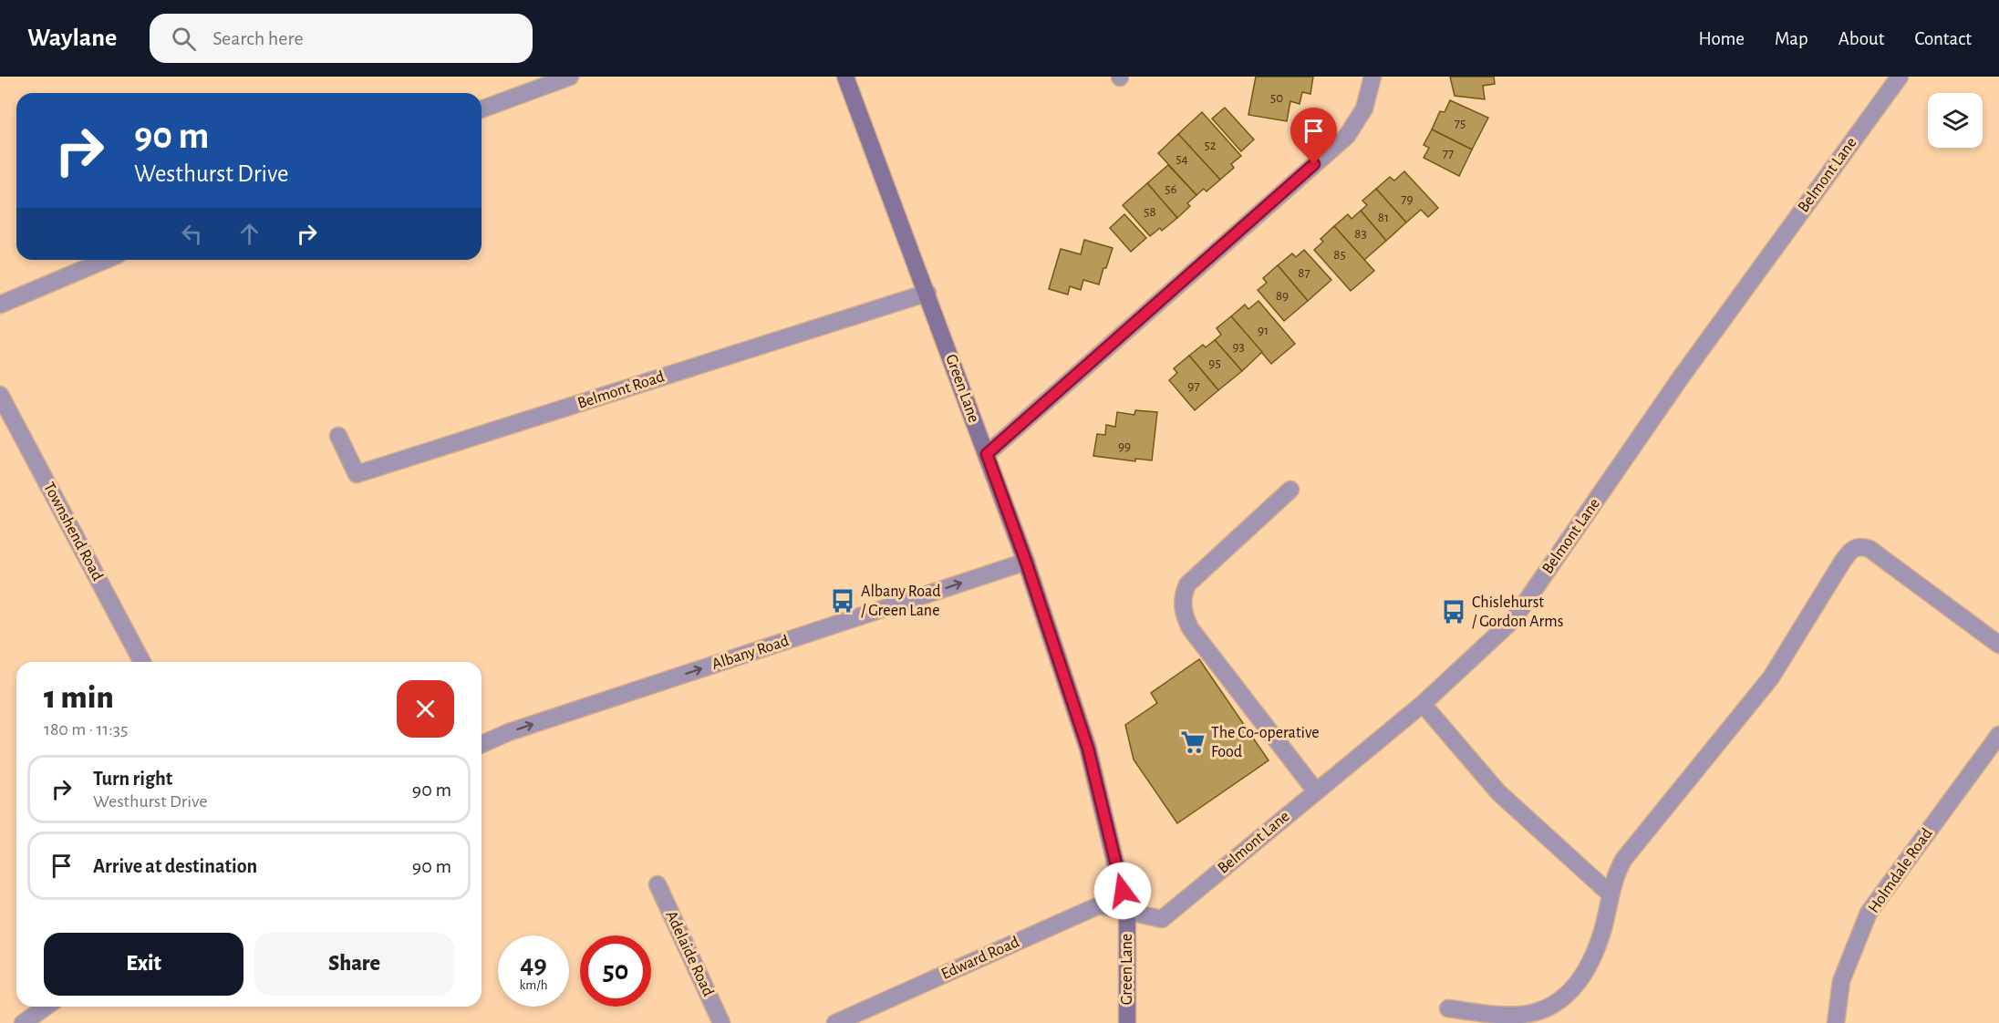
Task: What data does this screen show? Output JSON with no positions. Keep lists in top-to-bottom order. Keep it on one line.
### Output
{"streets":{"main road":["Green Lane"],"street":["Belmont Lane","Belmont Road","Townshend Road","Albany Road","Holmdale Road","Adelaide Road","Edward Road"]},"crossings":[["Belmont Lane","Green Lane"],["Belmont Lane","Edward Road"],["Green Lane","Belmont Road"],["Green Lane","Albany Road"],["Green Lane","Edward Road"]],"one_way":["Albany Road"],"places":{"bus stop":["Albany Road / Green Lane","Chislehurst / Gordon Arms"],"supermarket":["The Co-operative Food"]},"house_numbers":["50","75","52","77","54","56","79","58","81","83","85","87","89","91","93","95","97","99"],"page":{"header":"Waylane","search":"Search here","nav":["Home","Map","About","Contact"],"turn":["90 m","Westhurst Drive"],"heading":["1 min","180 m · 11:35"],"list":[{"name":"Turn right","note":"Westhurst Drive","value":"90 m"},{"name":"Arrive at destination","value":"90 m"}],"buttons":["Exit","Share"],"speed":"49 km/h","limit":"50"}}
